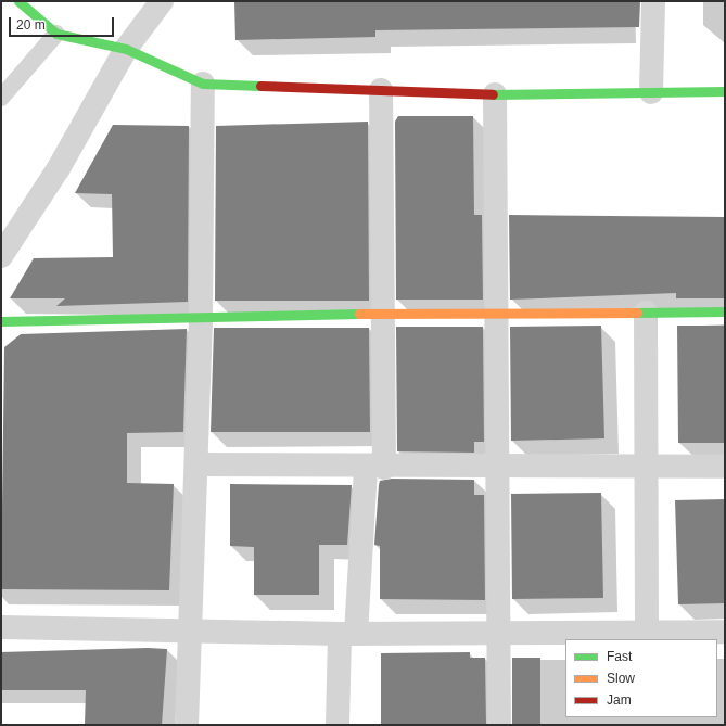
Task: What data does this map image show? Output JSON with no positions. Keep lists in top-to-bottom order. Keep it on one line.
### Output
{"legend":["Fast","Slow","Jam"],"scale_bar":"20 m"}
